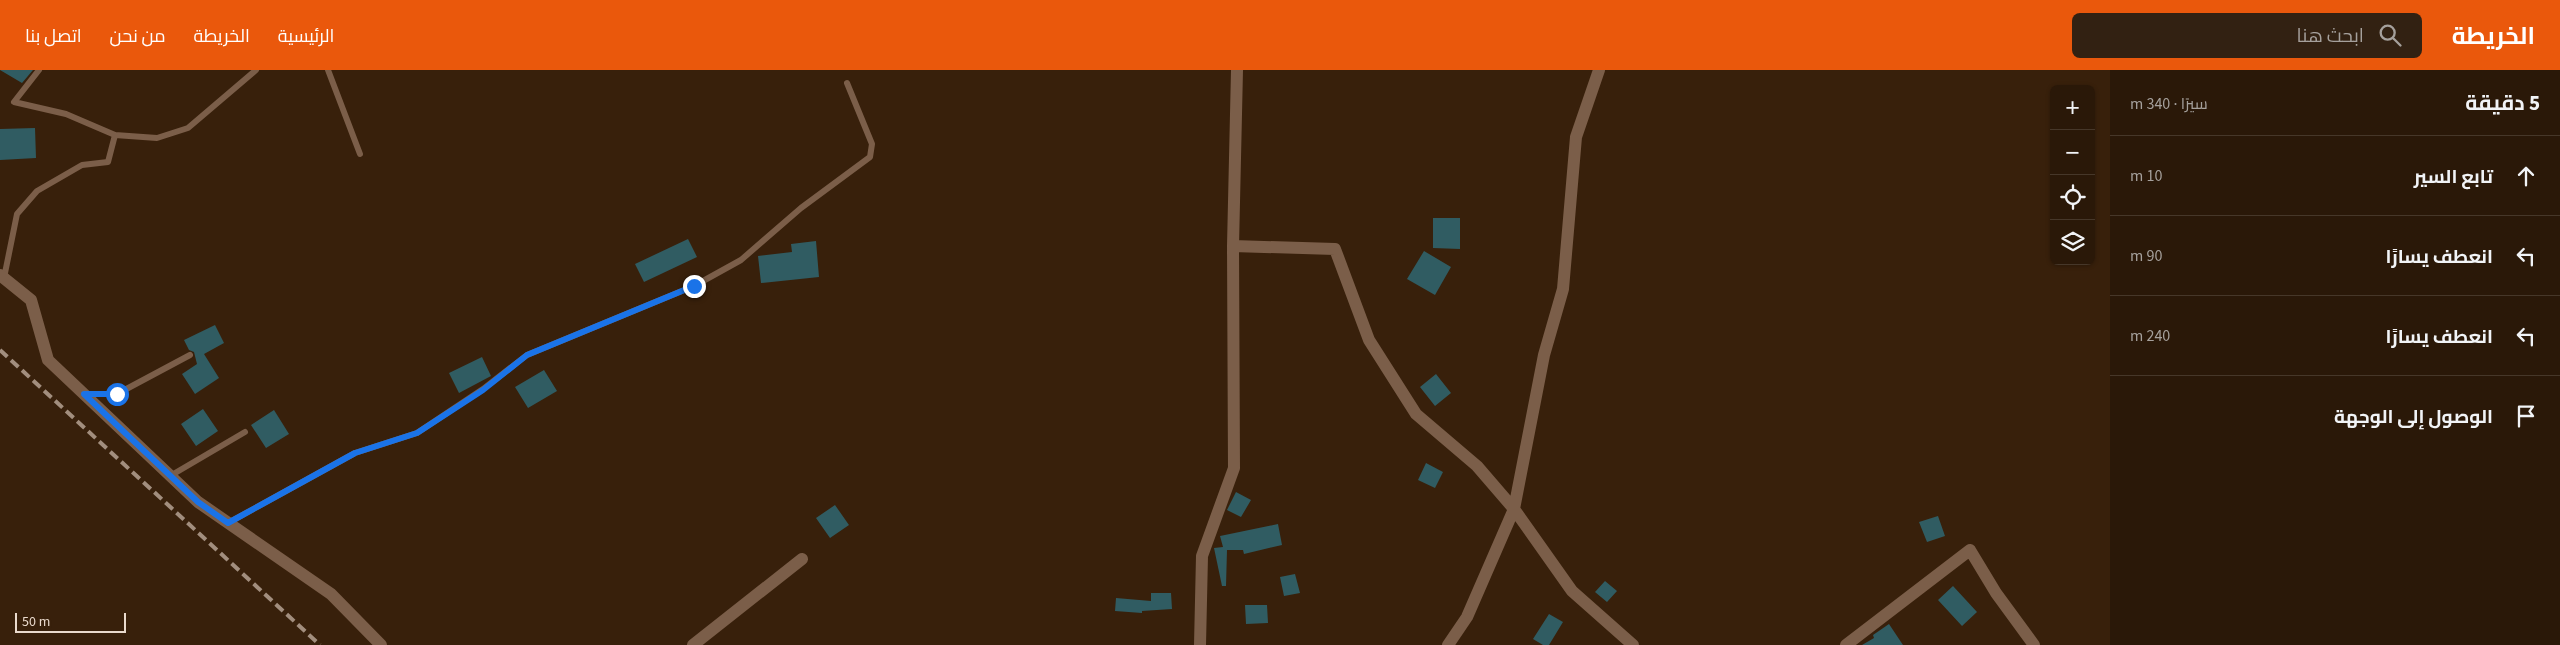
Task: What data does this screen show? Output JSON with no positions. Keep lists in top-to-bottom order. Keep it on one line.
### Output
{"scale_bar":"50 m","page":{"header":"الخريطة","search":"ابحث هنا","nav":["الرئيسية","الخريطة","من نحن","اتصل بنا"],"heading":["5 دقيقة","سيرًا · 340 m"],"map_buttons":["+","−"],"list":[["تابع السير","10 m"],["انعطف يسارًا","90 m"],["انعطف يسارًا","240 m"],"الوصول إلى الوجهة"],"scale":"50 m"}}
